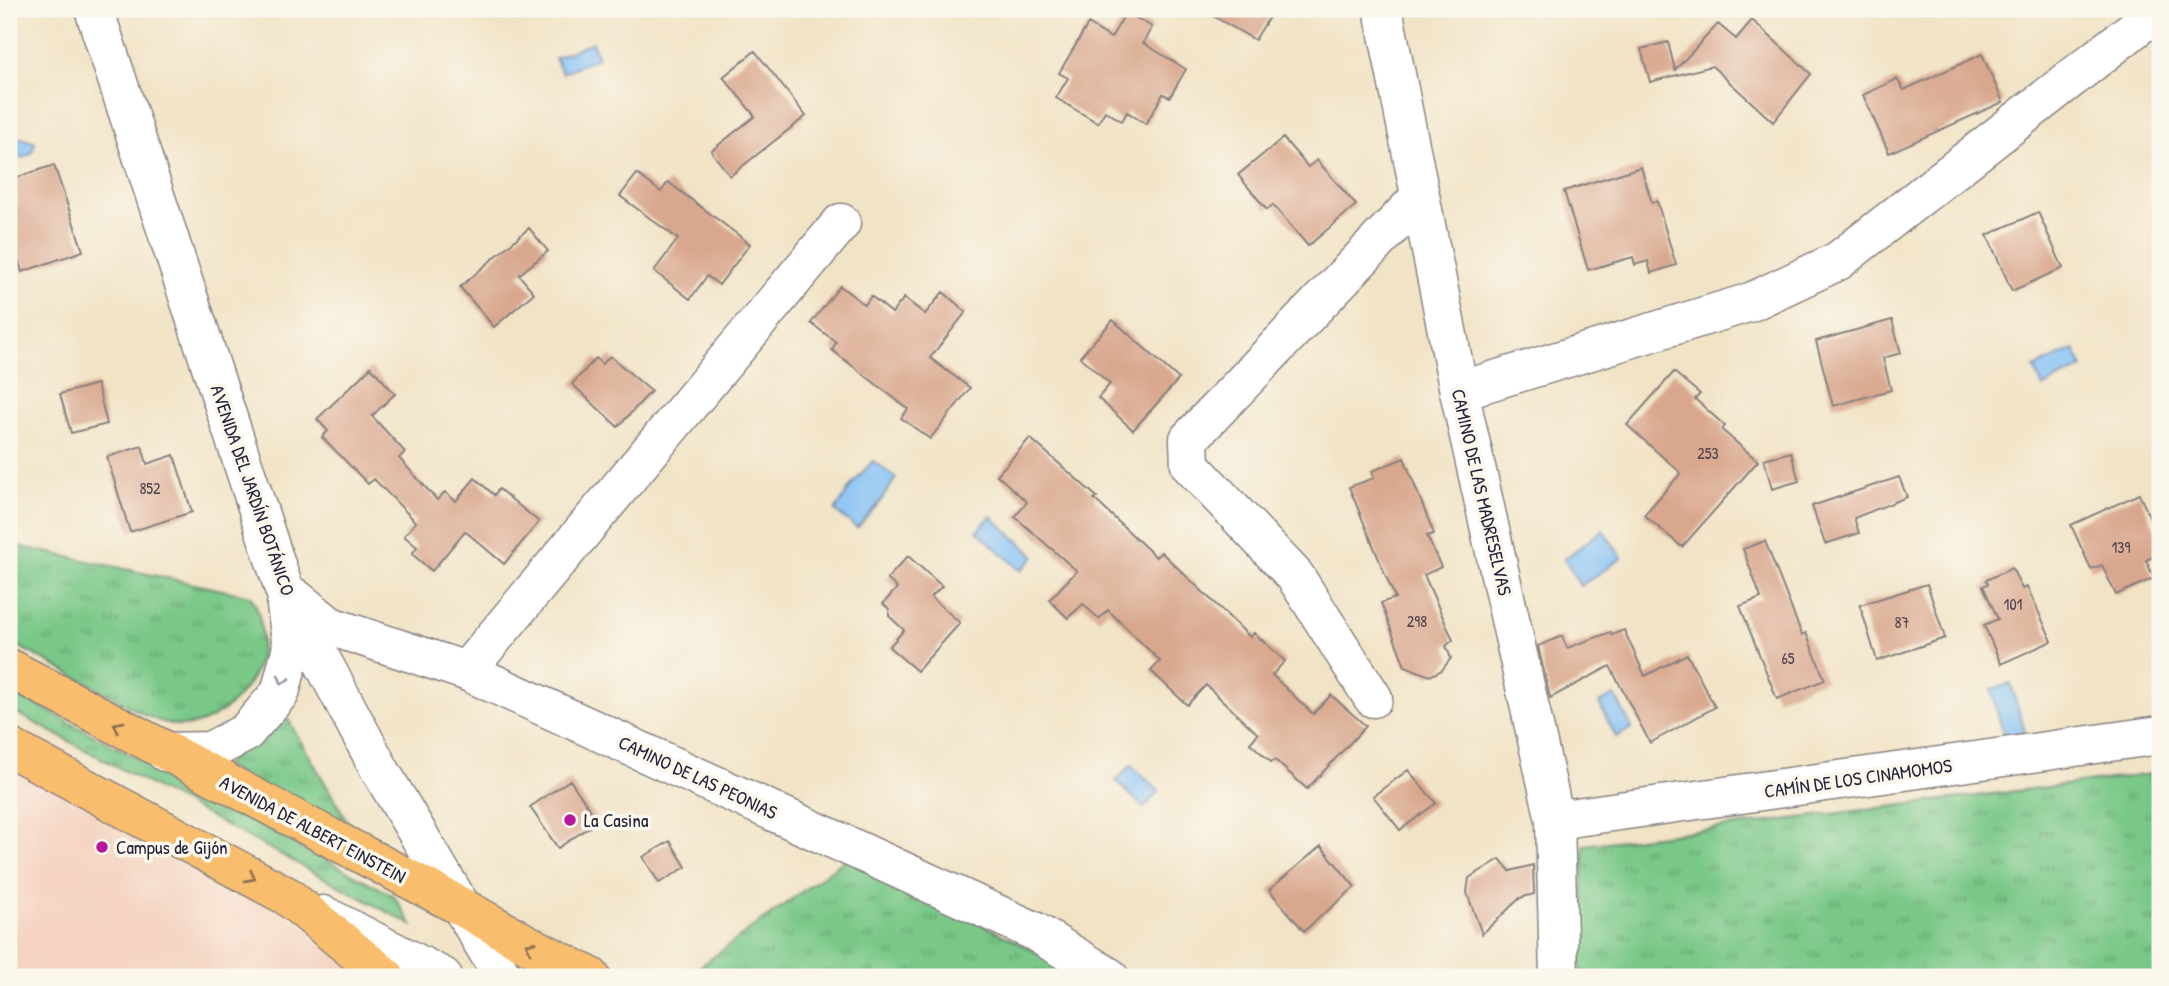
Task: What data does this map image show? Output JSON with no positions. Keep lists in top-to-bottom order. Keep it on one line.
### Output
{"streets":{"highway":["AVENIDA DE ALBERT EINSTEIN"],"street":["AVENIDA DEL JARDÍN BOTÁNICO","CAMINO DE LAS MADRESELVAS","CAMINO DE LAS PEONIAS","CAMÍN DE LOS CINAMOMOS"]},"crossings":[["AVENIDA DEL JARDÍN BOTÁNICO","CAMINO DE LAS PEONIAS"],["AVENIDA DEL JARDÍN BOTÁNICO","AVENIDA DE ALBERT EINSTEIN"],["CAMINO DE LAS MADRESELVAS","CAMÍN DE LOS CINAMOMOS"],["CAMINO DE LAS PEONIAS","AVENIDA DE ALBERT EINSTEIN"]],"places":["La Casina","Campus de Gijón"],"house_numbers":["253","852","139","101","298","87","65"]}
